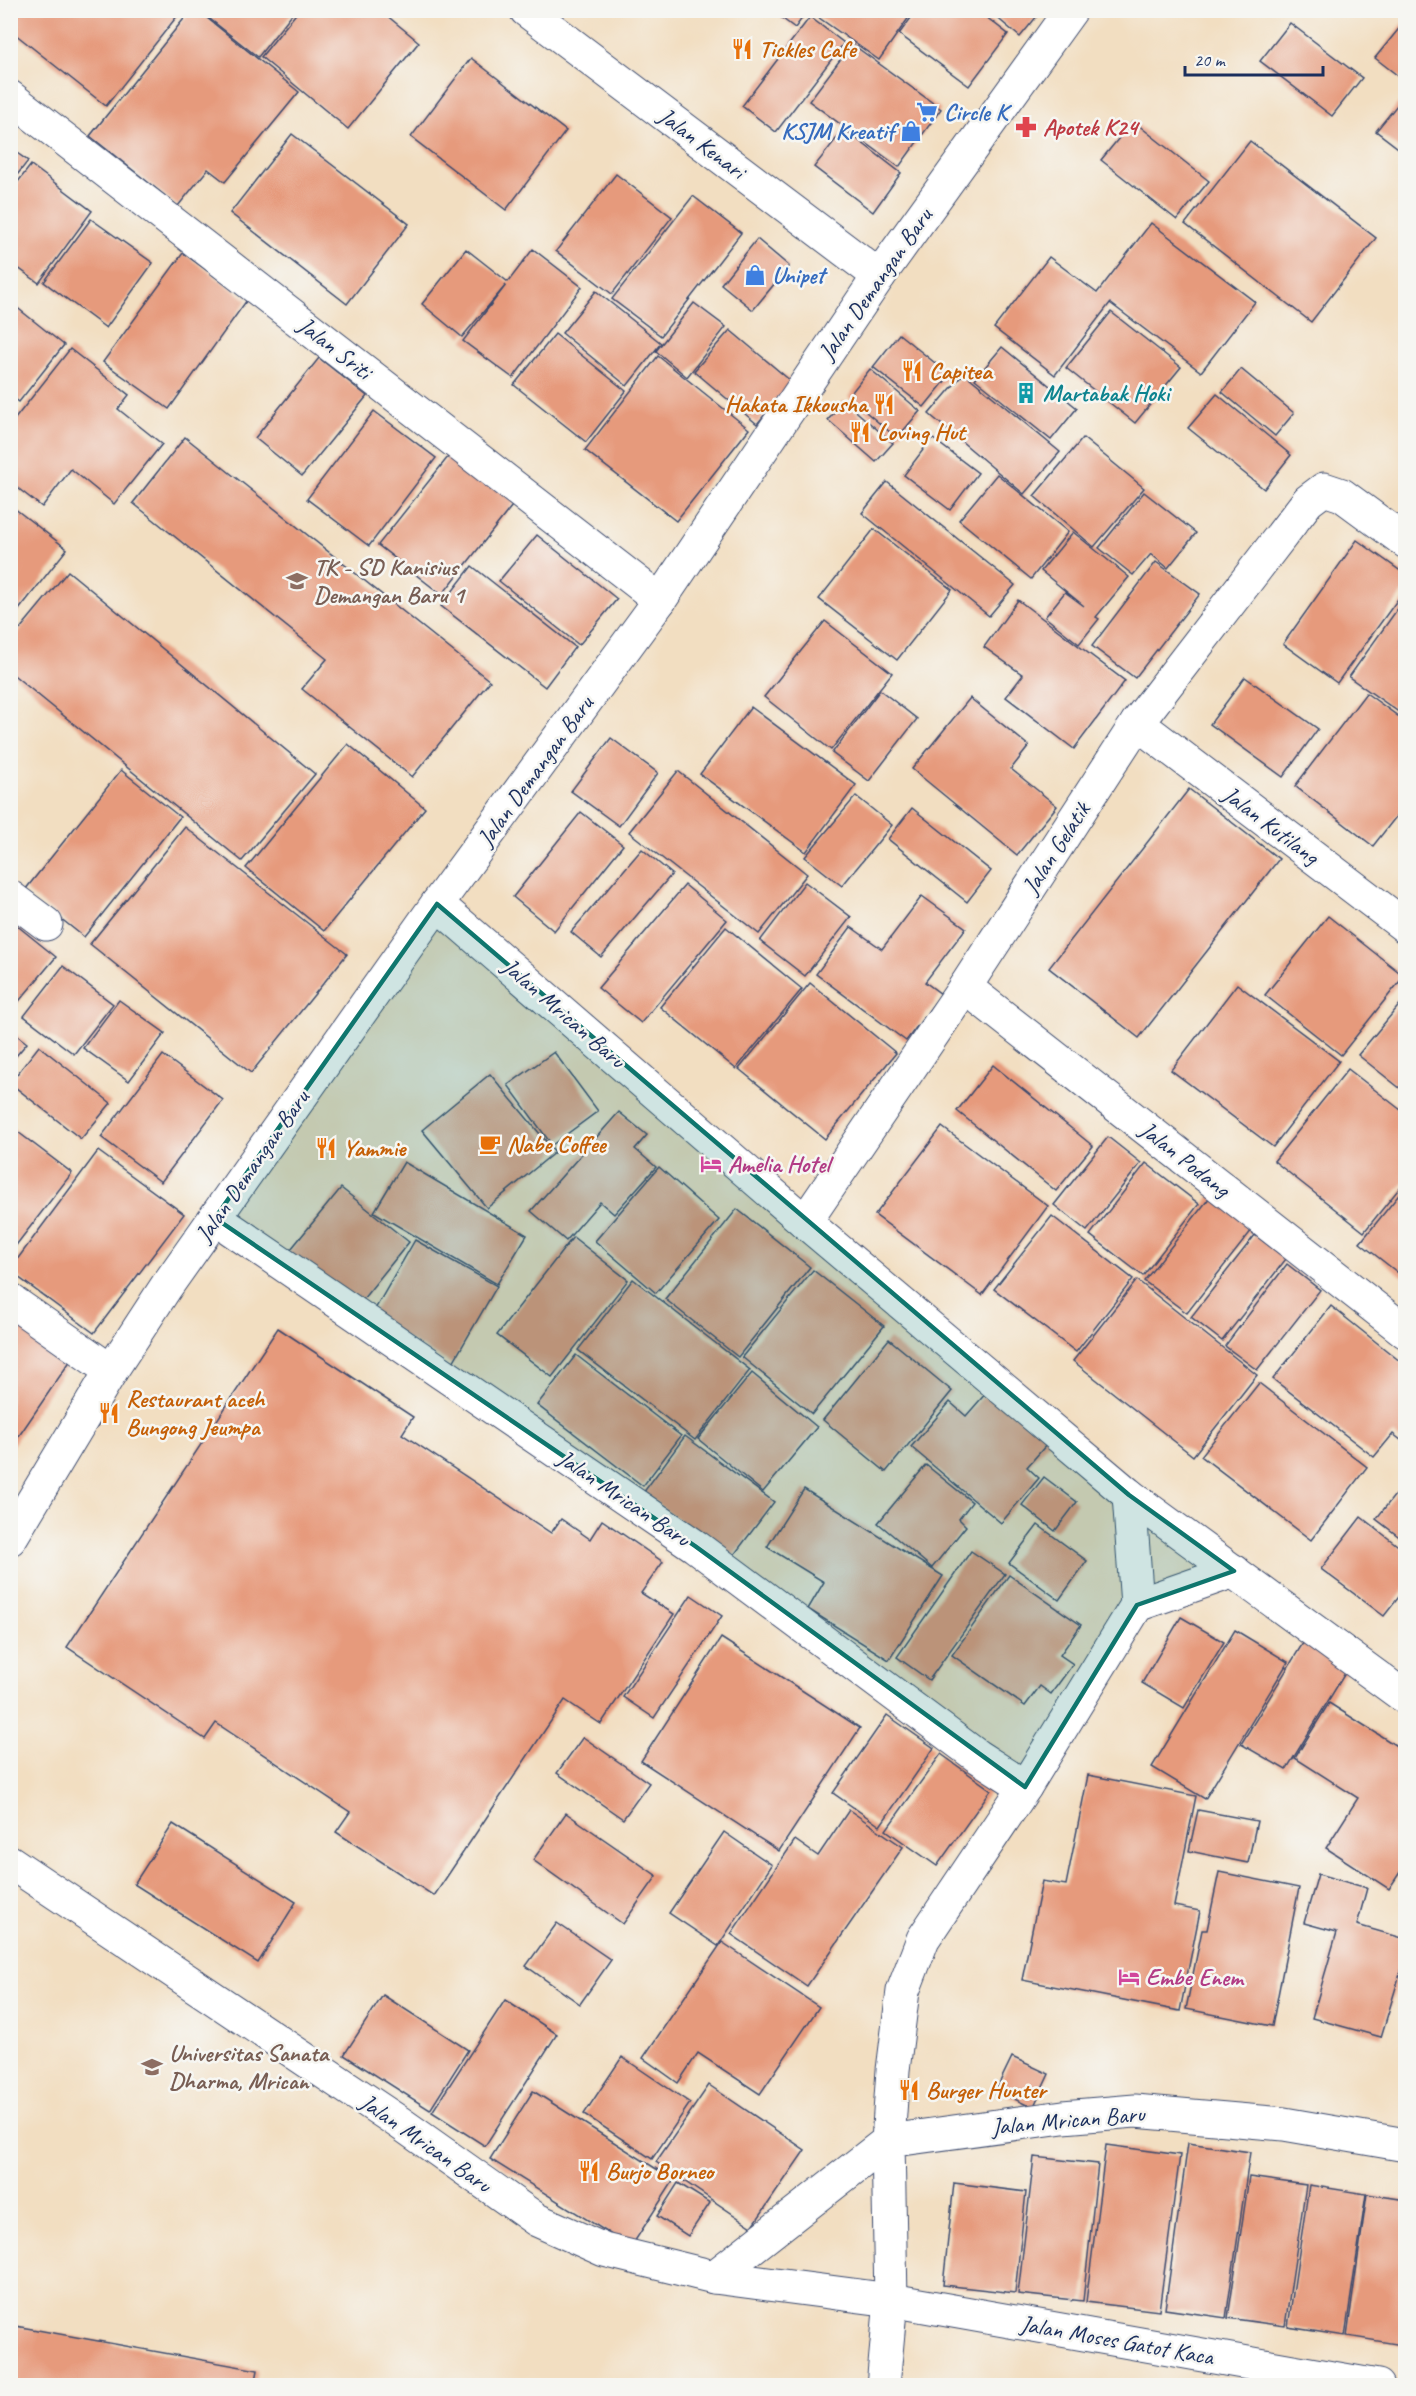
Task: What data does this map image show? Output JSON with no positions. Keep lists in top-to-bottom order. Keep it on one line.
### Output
{"streets":{"street":["Jalan Kenari","Jalan Demangan Baru","Jalan Sriti","Jalan Kutilang","Jalan Gelatik","Jalan Mrican Baru","Jalan Podang","Jalan Moses Gatot Kaca"]},"crossings":[["Jalan Kenari","Jalan Demangan Baru"],["Jalan Demangan Baru","Jalan Sriti"],["Jalan Demangan Baru","Jalan Mrican Baru"],["Jalan Kutilang","Jalan Gelatik"],["Jalan Gelatik","Jalan Mrican Baru"],["Jalan Gelatik","Jalan Podang"],["Jalan Mrican Baru","Jalan Moses Gatot Kaca"]],"places":{"restaurant":["Tickles Cafe","Capitea","Hakata Ikkousha","Loving Hut","Yammie","Restaurant aceh Bungong Jeumpa","Burger Hunter","Burjo Borneo"],"supermarket":["Circle K"],"pharmacy":["Apotek K24"],"shop":["KSJM Kreatif","Unipet"],"building":["Martabak Hoki"],"school or university":["TK - SD Kanisius Demangan Baru 1","Universitas Sanata Dharma, Mrican"],"cafe":["Nabe Coffee"],"hotel":["Amelia Hotel","Embe Enem"]},"scale_bar":"20 m"}
